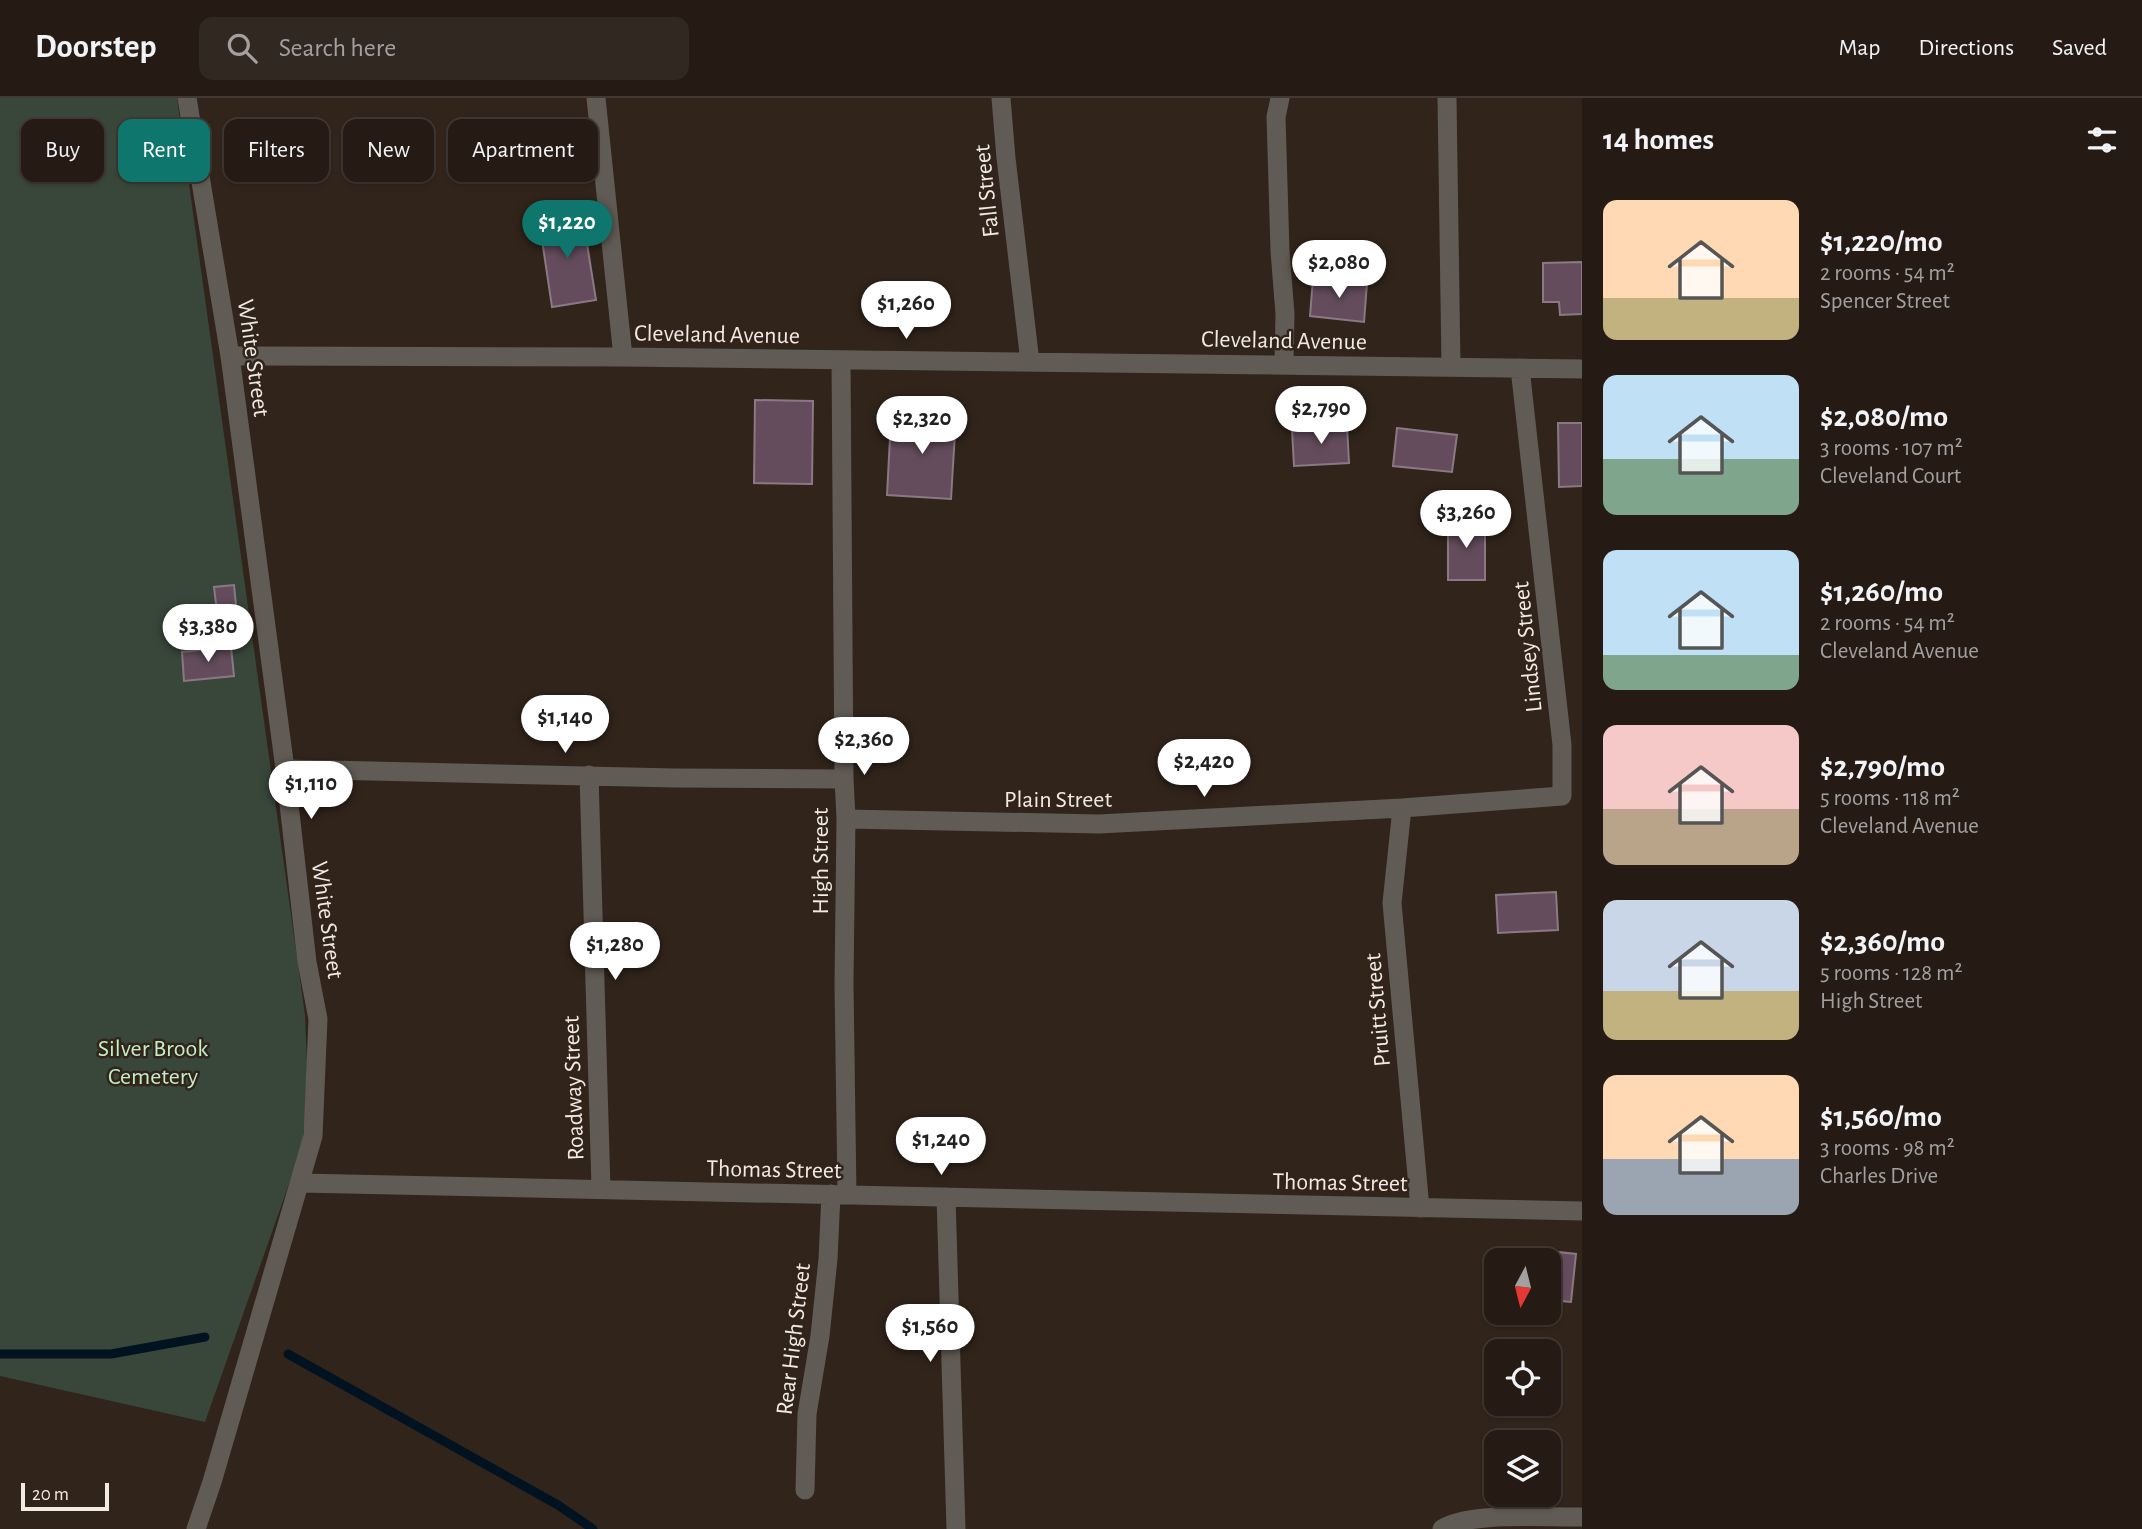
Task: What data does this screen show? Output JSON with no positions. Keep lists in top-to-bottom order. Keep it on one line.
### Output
{"streets":{"street":["Fall Street","Cleveland Avenue","White Street","Lindsey Street","Plain Street","High Street","Pruitt Street","Roadway Street","Thomas Street","Rear High Street"]},"crossings":[["Fall Street","Cleveland Avenue"],["Cleveland Avenue","White Street"],["Cleveland Avenue","Lindsey Street"],["Cleveland Avenue","High Street"],["White Street","Thomas Street"],["Lindsey Street","Plain Street"],["Plain Street","High Street"],["Plain Street","Pruitt Street"],["High Street","Thomas Street"],["High Street","Rear High Street"],["Pruitt Street","Thomas Street"],["Roadway Street","Thomas Street"],["Thomas Street","Rear High Street"]],"parks":["Silver Brook Cemetery"],"scale_bar":"20 m","north":"bottom","page":{"header":"Doorstep","search":"Search here","nav":["Map","Directions","Saved"],"heading":"14 homes","chip":["Buy","Rent","Filters","New","Apartment"],"list":[{"name":"$1,220/mo","note":"2 rooms · 54 m² · Spencer Street"},{"name":"$2,080/mo","note":"3 rooms · 107 m² · Cleveland Court"},{"name":"$1,260/mo","note":"2 rooms · 54 m² · Cleveland Avenue"},{"name":"$2,790/mo","note":"5 rooms · 118 m² · Cleveland Avenue"},{"name":"$2,360/mo","note":"5 rooms · 128 m² · High Street"},{"name":"$1,560/mo","note":"3 rooms · 98 m² · Charles Drive"}],"price":["$1,220","$2,080","$1,260","$2,790","$2,320","$3,260","$3,380","$1,140","$2,360","$2,420","$1,110","$1,280","$1,240","$1,560"],"scale":"20 m"}}
